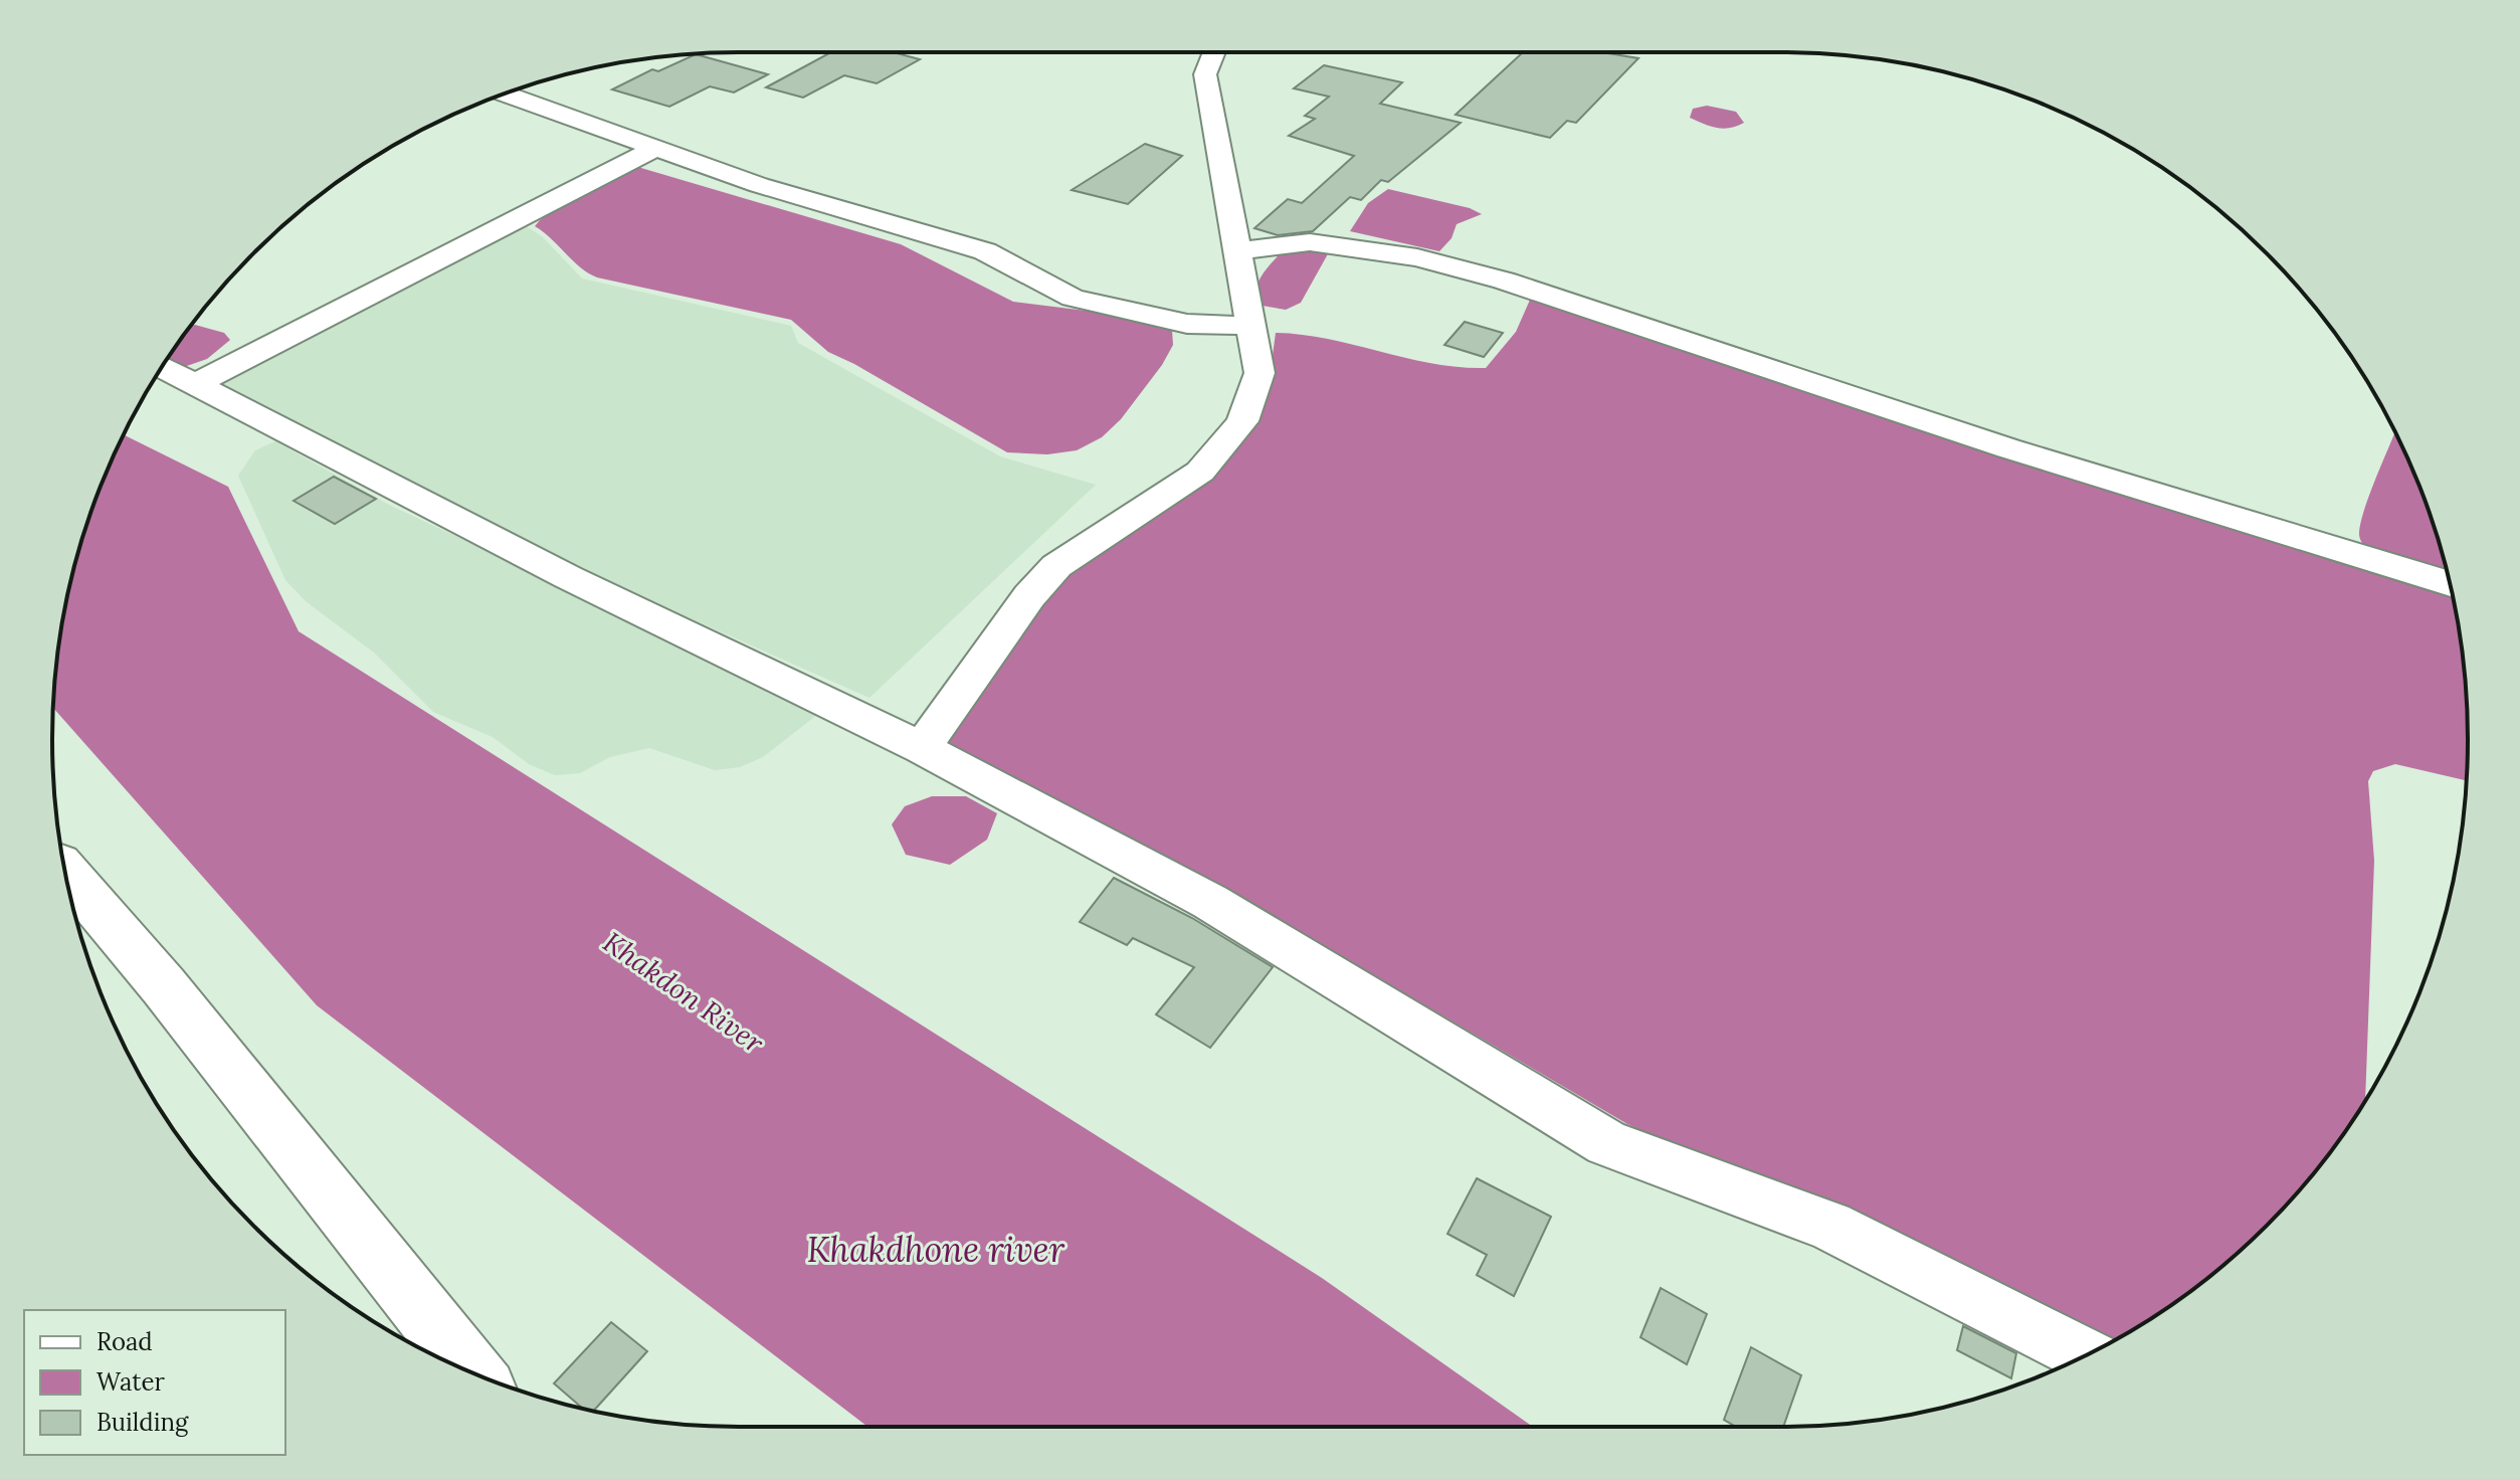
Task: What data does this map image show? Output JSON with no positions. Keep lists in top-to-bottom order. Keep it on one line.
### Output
{"water":["Khakdon River","Khakdhone river"],"legend":["Road","Water","Building"]}
